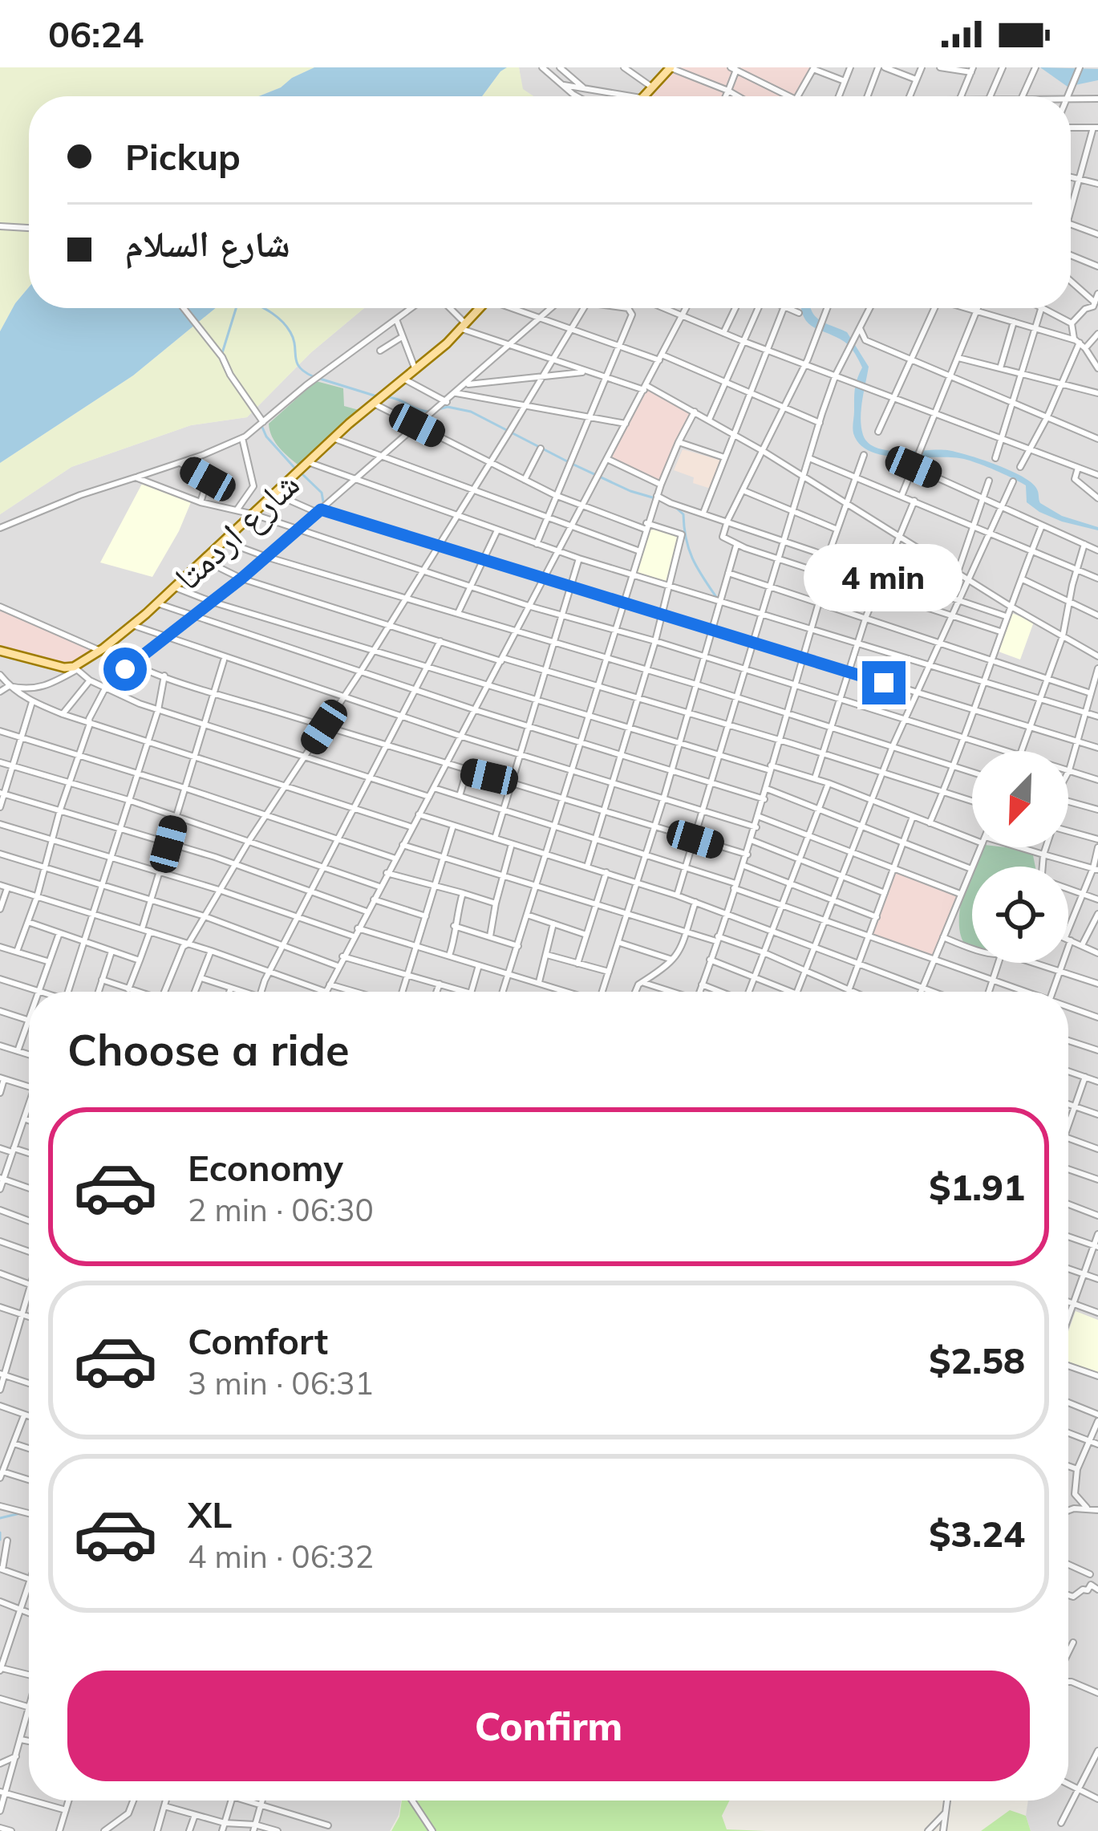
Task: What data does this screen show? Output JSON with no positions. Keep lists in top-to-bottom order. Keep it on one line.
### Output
{"streets":{"main road":["شارع اردمتا"]},"north":"bottom left","page":{"status":"06:24","banner":["Pickup","شارع السلام"],"bubble":"4 min","heading":"Choose a ride","list":[{"name":"Economy","note":"2 min · 06:30","value":"$1.91"},{"name":"Comfort","note":"3 min · 06:31","value":"$2.58"},{"name":"XL","note":"4 min · 06:32","value":"$3.24"}],"buttons":"Confirm"}}
